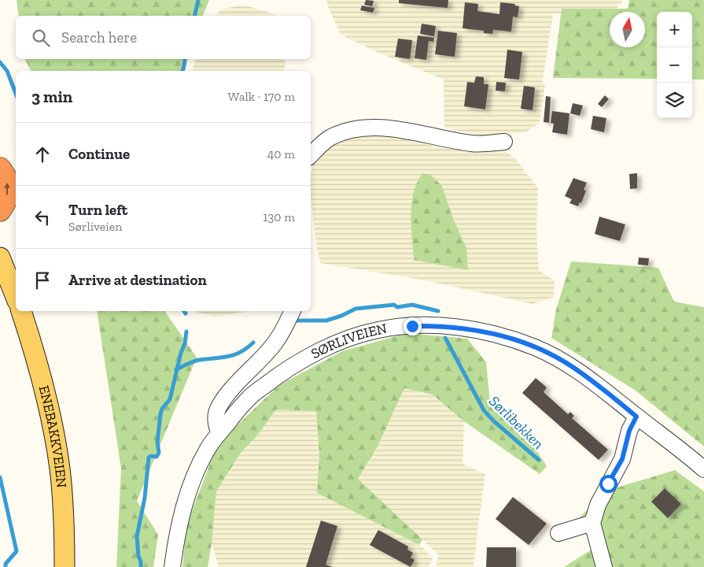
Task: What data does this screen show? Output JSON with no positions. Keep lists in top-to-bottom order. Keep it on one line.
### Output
{"streets":{"main road":["ENEBAKKVEIEN"],"street":["SØRLIVEIEN"]},"water":["Sørlibekken"],"north":"top","page":{"map_buttons":["+","−"],"search":"Search here","heading":["3 min","Walk · 170 m"],"list":[["Continue","40 m"],["Turn left","Sørliveien","130 m"],"Arrive at destination"]}}
